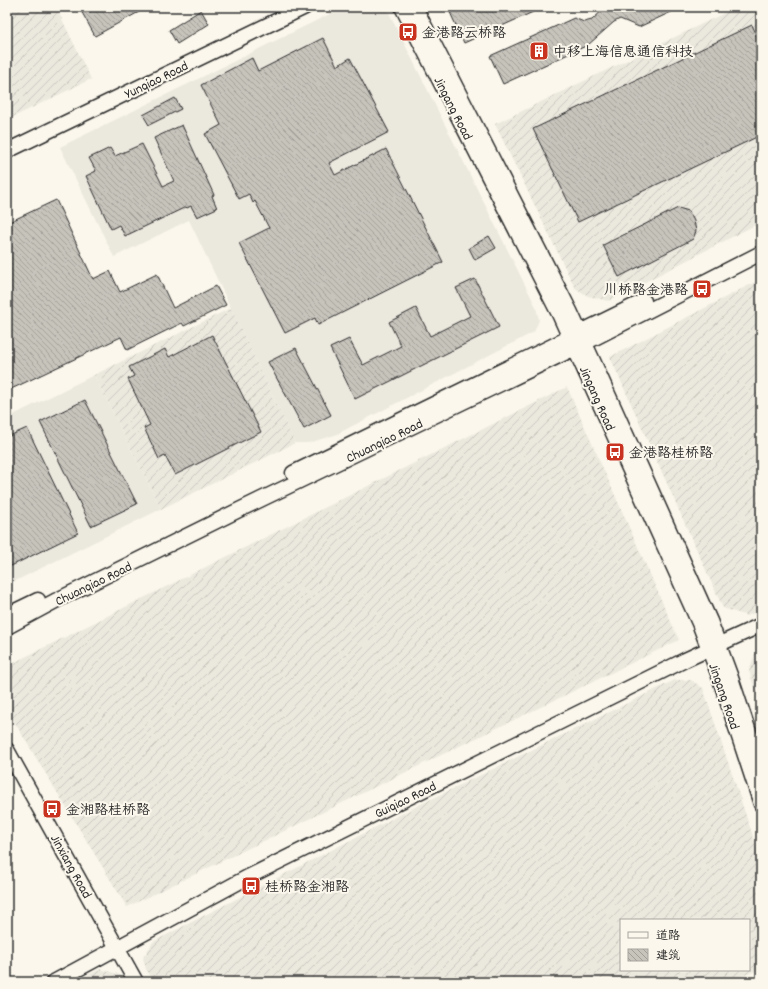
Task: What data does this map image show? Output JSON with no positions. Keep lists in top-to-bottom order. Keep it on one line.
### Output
{"streets":{"street":["Yunqiao Road","Jingang Road","Chuanqiao Road","Guiqiao Road","Jinxiang Road"]},"crossings":[["Jingang Road","Chuanqiao Road"],["Jingang Road","Guiqiao Road"],["Guiqiao Road","Jinxiang Road"]],"places":{"bus stop":["金港路云桥路","川桥路金港路","金港路桂桥路","金湘路桂桥路","桂桥路金湘路"],"building":["中移上海信息通信科技"]},"legend":["道路","建筑"]}
